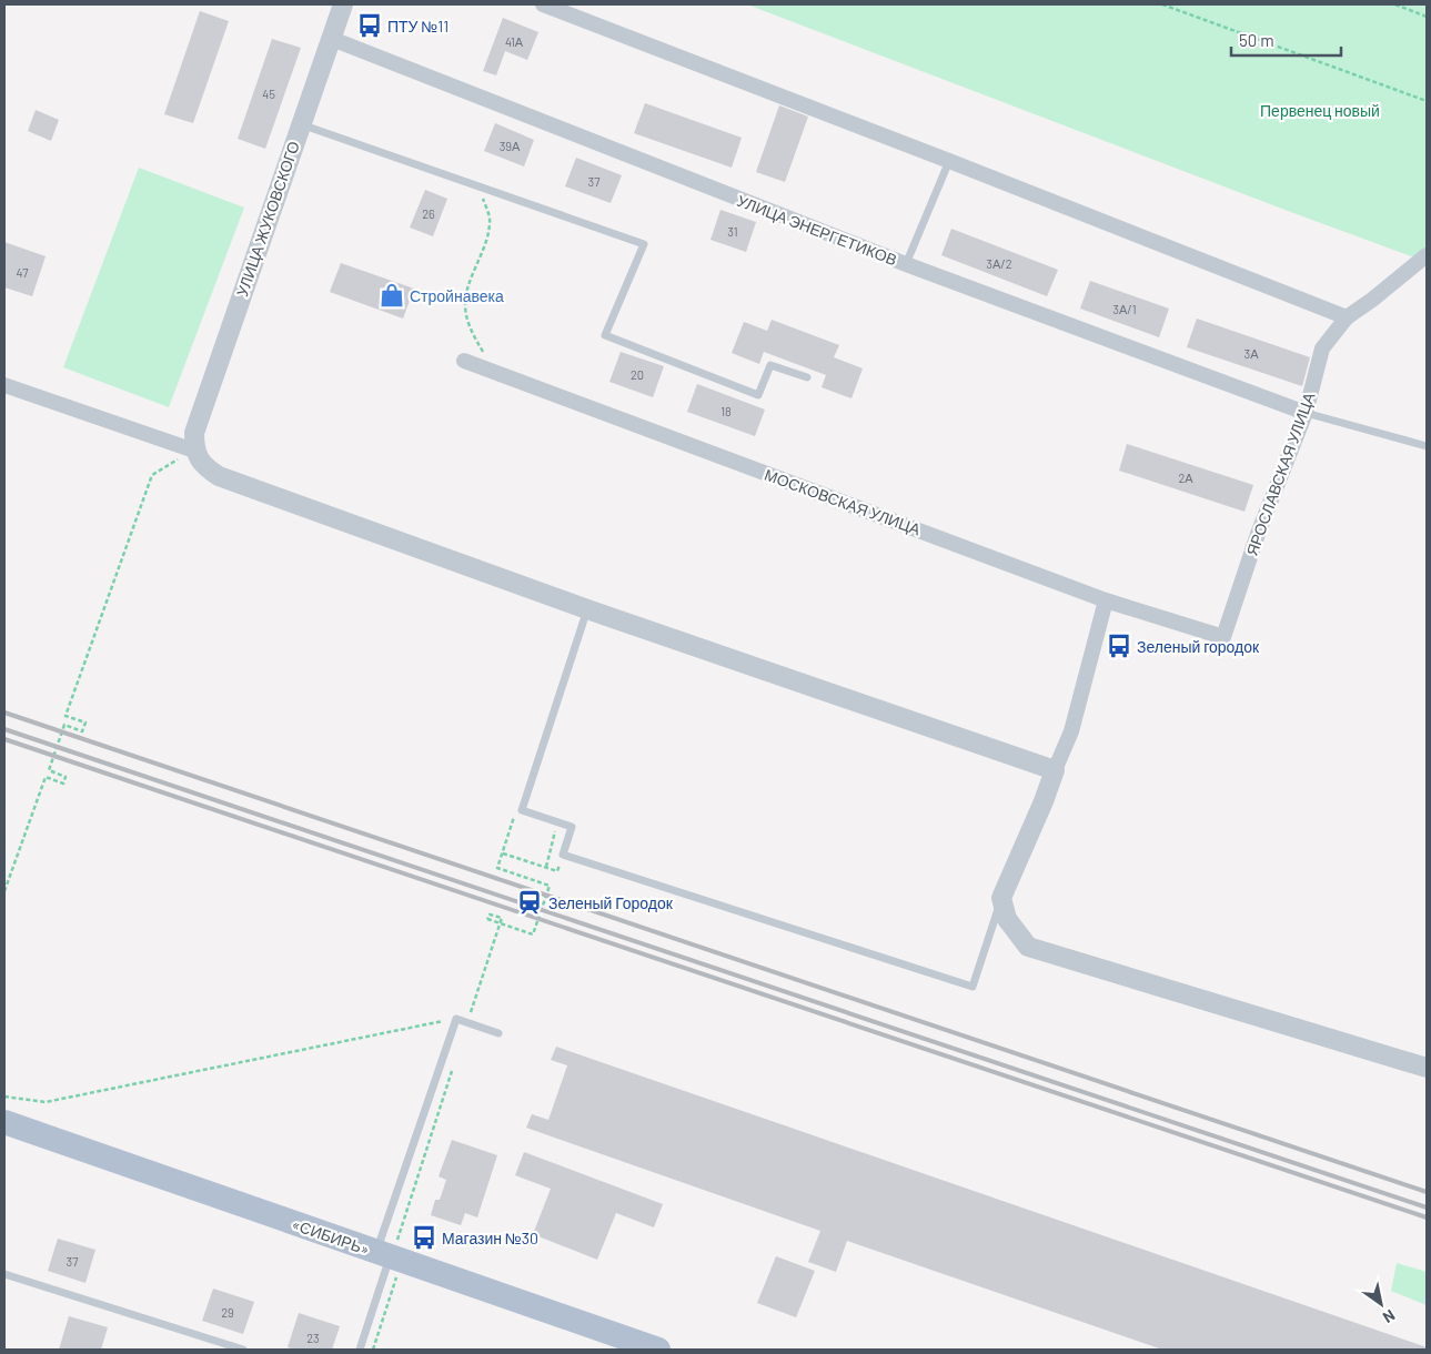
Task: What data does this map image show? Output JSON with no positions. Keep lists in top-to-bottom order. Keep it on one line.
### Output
{"streets":{"main road":["«СИБИРЬ»"],"street":["УЛИЦА ЖУКОВСКОГО","УЛИЦА ЭНЕРГЕТИКОВ","ЯРОСЛАВСКАЯ УЛИЦА","МОСКОВСКАЯ УЛИЦА"]},"crossings":[["УЛИЦА ЖУКОВСКОГО","УЛИЦА ЭНЕРГЕТИКОВ"],["УЛИЦА ЭНЕРГЕТИКОВ","ЯРОСЛАВСКАЯ УЛИЦА"],["ЯРОСЛАВСКАЯ УЛИЦА","МОСКОВСКАЯ УЛИЦА"]],"parks":["Первенец новый"],"places":{"bus stop":["ПТУ №11","Зеленый городок","Магазин №30"],"shop":["Стройнавека"],"station":["Зеленый Городок"]},"house_numbers":["41А","45","39А","37","26","31","3А/2","47","3А/1","3А","20","18","2А","37","29","23"],"scale_bar":"50 m","north":"bottom right"}
